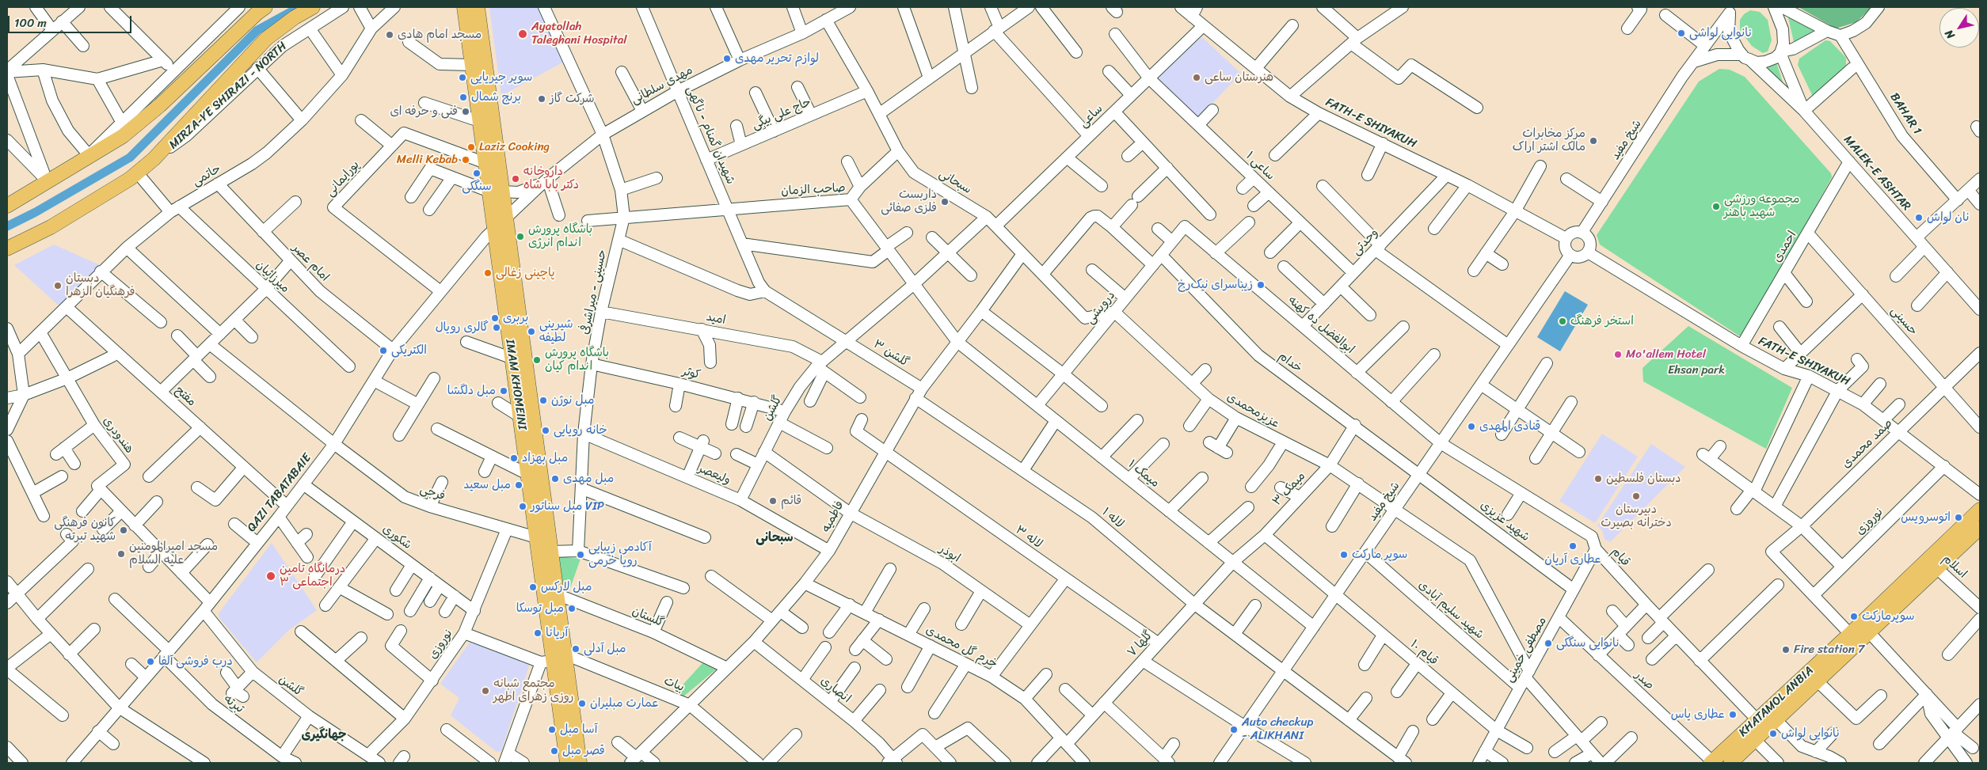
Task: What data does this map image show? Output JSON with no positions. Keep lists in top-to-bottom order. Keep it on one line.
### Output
{"streets":{"main road":["MIRZA-YE SHIRAZI - NORTH","IMAM KHOMEINI","KHATAMOL ANBIA"],"street":["مهدی سلطانی","حاج علی بیگی","BAHAR 1","ساعی","FATH-E SHIYAKUH","شهیدان گمنام - ناگهی","شیخ مفید","ساعی ۱","MALEK-E ASHTAR","حاتمی","پورایمانی","سبحانی","صاحب الزمان","وحدتی","احمدی","امام عصر","میرزائیان","حسینی - میراشرفی","درویشی","امید","حسینی","ابوالفضل ده کهنه","گلشن ۳","خدام","کوثر","مفتح","گلشن","عزیزمحمدی","هندودری","صمد محمدی","میمک ۱","ولیعصر","میمک ۳","QAZI TABATABAIE","فرجی","فاطمیه","لاله ۱","شهید عزیزی","نوروزی","شکوری","لاله ۳","ابوذر","قیام","اسلام","شهید سلیم آبادی","گلستان","گلها ۷","خرم گل محمدی","مصطفی خمینی","قیام ۱۰","صدر","بیات","انصاری","تبرته"]},"crossings":[["مهدی سلطانی","شهیدان گمنام - ناگهی"],["مهدی سلطانی","سبحانی"],["مهدی سلطانی","حسینی - میراشرفی"],["مهدی سلطانی","IMAM KHOMEINI"],["مهدی سلطانی","QAZI TABATABAIE"],["MIRZA-YE SHIRAZI - NORTH","میرزائیان"],["حاج علی بیگی","شهیدان گمنام - ناگهی"],["حاج علی بیگی","سبحانی"],["ساعی","FATH-E SHIYAKUH"],["ساعی","ساعی ۱"],["ساعی","سبحانی"],["FATH-E SHIYAKUH","شیخ مفید"],["FATH-E SHIYAKUH","وحدتی"],["FATH-E SHIYAKUH","احمدی"],["FATH-E SHIYAKUH","صمد محمدی"],["FATH-E SHIYAKUH","نوروزی"],["شهیدان گمنام - ناگهی","صاحب الزمان"],["شیخ مفید","MALEK-E ASHTAR"],["شیخ مفید","ابوالفضل ده کهنه"],["شیخ مفید","خدام"],["شیخ مفید","عزیزمحمدی"],["شیخ مفید","میمک ۱"],["شیخ مفید","لاله ۱"],["شیخ مفید","شهید عزیزی"],["شیخ مفید","قیام"],["شیخ مفید","شهید سلیم آبادی"],["شیخ مفید","قیام ۱۰"],["ساعی ۱","وحدتی"],["MALEK-E ASHTAR","احمدی"],["حاتمی","امام عصر"],["حاتمی","میرزائیان"],["حاتمی","مفتح"],["حاتمی","هندودری"],["پورایمانی","IMAM KHOMEINI"],["پورایمانی","QAZI TABATABAIE"],["سبحانی","درویشی"],["سبحانی","گلشن"],["سبحانی","عزیزمحمدی"],["سبحانی","فاطمیه"],["صاحب الزمان","حسینی - میراشرفی"],["صاحب الزمان","گلشن"],["صاحب الزمان","میمک ۱"],["صاحب الزمان","فاطمیه"],["وحدتی","ابوالفضل ده کهنه"],["احمدی","حسینی"],["امام عصر","QAZI TABATABAIE"],["حسینی - میراشرفی","امید"],["حسینی - میراشرفی","کوثر"],["حسینی - میراشرفی","ولیعصر"],["درویشی","ابوالفضل ده کهنه"],["درویشی","خدام"],["درویشی","عزیزمحمدی"],["درویشی","میمک ۱"],["امید","گلشن"],["حسینی","صمد محمدی"],["ابوالفضل ده کهنه","قیام"],["گلشن ۳","گلشن"],["گلشن ۳","فاطمیه"],["خدام","میمک ۳"],["خدام","شهید عزیزی"],["کوثر","گلشن"],["IMAM KHOMEINI","QAZI TABATABAIE"],["IMAM KHOMEINI","فرجی"],["IMAM KHOMEINI","گلستان"],["IMAM KHOMEINI","بیات"],["مفتح","QAZI TABATABAIE"],["گلشن","ولیعصر"],["گلشن","QAZI TABATABAIE"],["گلشن","نوروزی"],["گلشن","ابوذر"],["عزیزمحمدی","میمک ۳"],["عزیزمحمدی","مصطفی خمینی"],["صمد محمدی","نوروزی"],["میمک ۱","میمک ۳"],["میمک ۱","فاطمیه"],["میمک ۱","گلها ۷"],["ولیعصر","فاطمیه"],["میمک ۳","گلها ۷"],["میمک ۳","قیام ۱۰"],["QAZI TABATABAIE","فرجی"],["QAZI TABATABAIE","شکوری"],["QAZI TABATABAIE","تبرته"],["فرجی","نوروزی"],["فاطمیه","لاله ۱"],["فاطمیه","لاله ۳"],["فاطمیه","ابوذر"],["فاطمیه","گلستان"],["فاطمیه","خرم گل محمدی"],["فاطمیه","بیات"],["فاطمیه","انصاری"],["لاله ۱","گلها ۷"],["شهید عزیزی","مصطفی خمینی"],["نوروزی","شکوری"],["لاله ۳","گلها ۷"],["قیام","مصطفی خمینی"],["قیام","KHATAMOL ANBIA"],["اسلام","KHATAMOL ANBIA"],["شهید سلیم آبادی","مصطفی خمینی"],["گلها ۷","خرم گل محمدی"],["مصطفی خمینی","قیام ۱۰"],["مصطفی خمینی","صدر"],["صدر","KHATAMOL ANBIA"]],"districts":["سبحانی","جهانگیری"],"parks":["Ehsan park"],"places":["نانوایی لواشی","Ayatollah Taleghani Hospital","مسجد امام هادی","لوازم تحریر مهدی","سوپر جیریایی","هنرستان ساعی","برنج شمال","شرکت گاز","فنی و حرفه ای","مرکز مخابرات مالک اشتر اراک","Laziz Cooking","Melli Kebab","سنگکی","داروخانه دکتر بابا شاه","داربست فلزی صفائی","مجموعه ورزشی شهید باهنر","نان لواش","باشگاه پرورش اندام انرژی","پاچینی زغالی","زیباسرای نیک‌رخ","دبستان فرهنگیان الزهرا","بربری","استخر فرهنگ","گالری رویال","شیرینی لطیفه","الکتریکی","Mo'allem Hotel","باشگاه پرورش اندام کیان","مبل دلگشا","مبل نوژن","قنادی المهدی","خانه رویایی","مبل بهزاد","مبل مهدی","دبستان فلسطین","مبل سعید","دبیرستان دخترانه بصیرت","قائم","مبل سناتور VIP","اتوسرویس","کانون فرهنگی شهید تبرته","عطاری آریان","مسجد امیرالمومنین علیه السلام","آکادمی زیبایی رویا خرمی","سوپر مارکت","درمانگاه تامین اجتماعی ۳","مبل لارکس","مبل توسکا","سوپرمارکت","آريانا","نانوایی سنگکی","مبل آدلی","Fire station 7","درب فروشی آلفا","مجتمع شبانه روزی زهرای اطهر","عمارت مبلیران","عطاری یاس","آسا مبل","Auto checkup - ALIKHANI","نانوایی لواش","قصر مبل"],"scale_bar":"100 m","north":"bottom left"}
